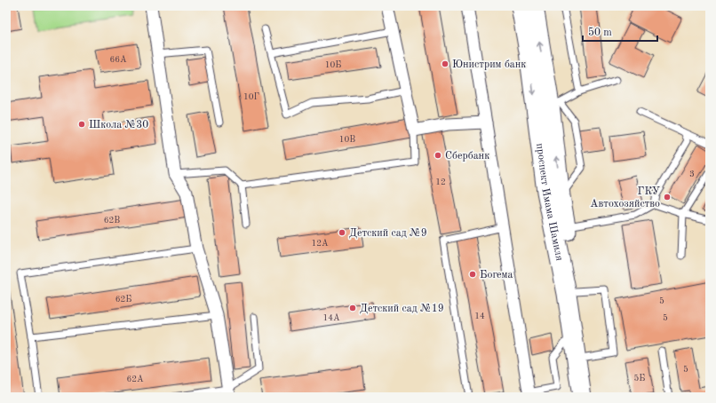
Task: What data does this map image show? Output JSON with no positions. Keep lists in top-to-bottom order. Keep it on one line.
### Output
{"streets":{"main road":["проспект Имама Шамиля"]},"places":["Юнистрим банк","Школа №30","Сбербанк","ГКУ Автохозяйство","Детский сад №9","Богема","Детский сад №19"],"house_numbers":["66А","10Б","10Г","10В","3","12","62В","12А","62Б","5","14","14А","5","5","5Б","62А"],"scale_bar":"50 m"}
